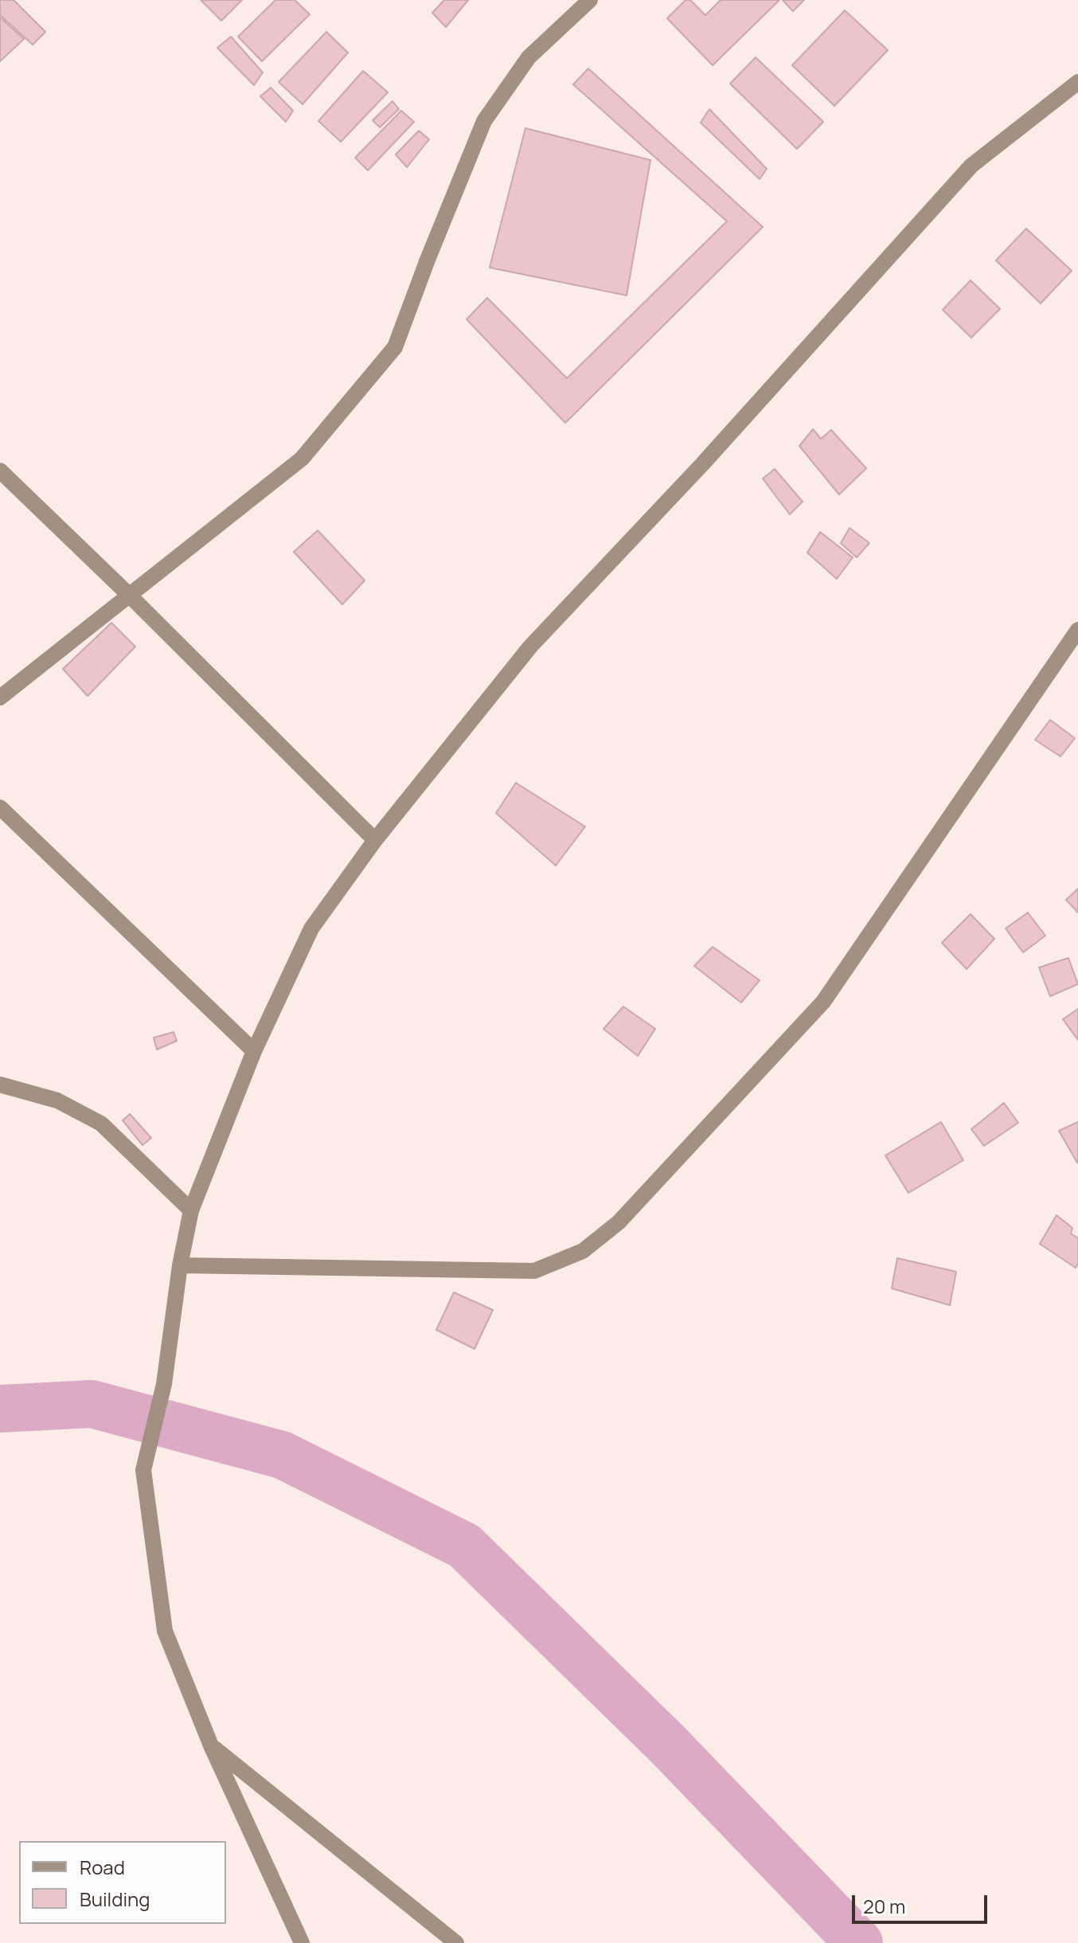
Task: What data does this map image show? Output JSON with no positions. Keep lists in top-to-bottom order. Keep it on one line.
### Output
{"legend":["Road","Building"],"scale_bar":"20 m"}
